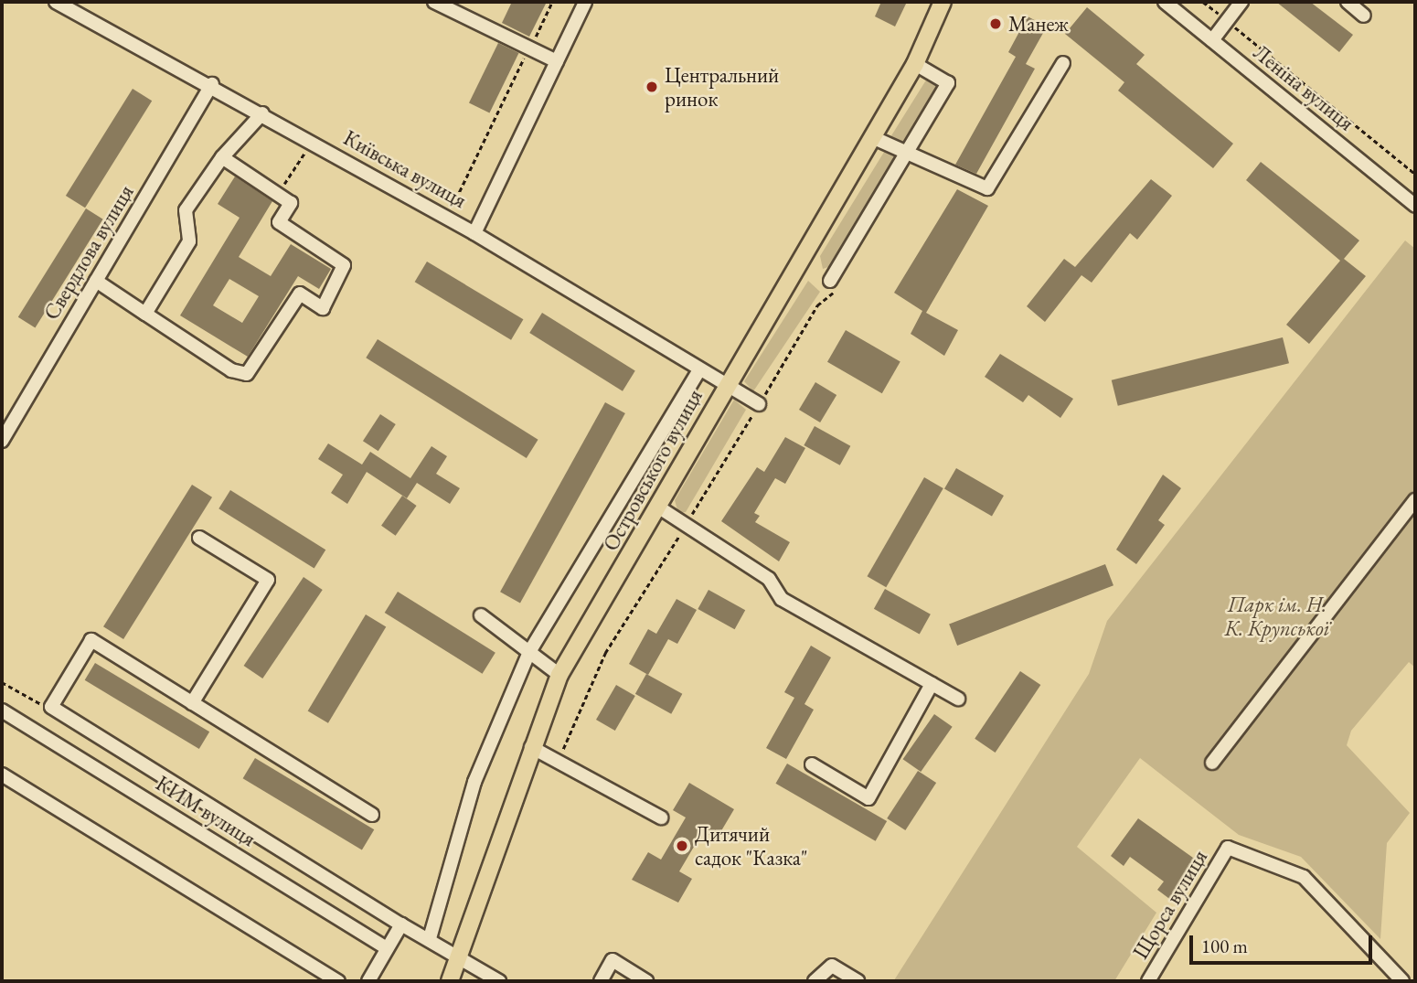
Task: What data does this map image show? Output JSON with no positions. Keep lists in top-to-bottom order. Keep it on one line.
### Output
{"streets":{"main road":["Островського вулиця"],"street":["Леніна вулиця","Київська вулиця","Свердлова вулиця","КИМ вулиця","Щорса вулиця"]},"crossings":[["Київська вулиця","Свердлова вулиця"],["Київська вулиця","Островського вулиця"]],"parks":["Парк ім. Н. К. Крупської"],"places":["Манеж","Центральний ринок","Дитячий садок \"Казка\""],"scale_bar":"100 m"}
